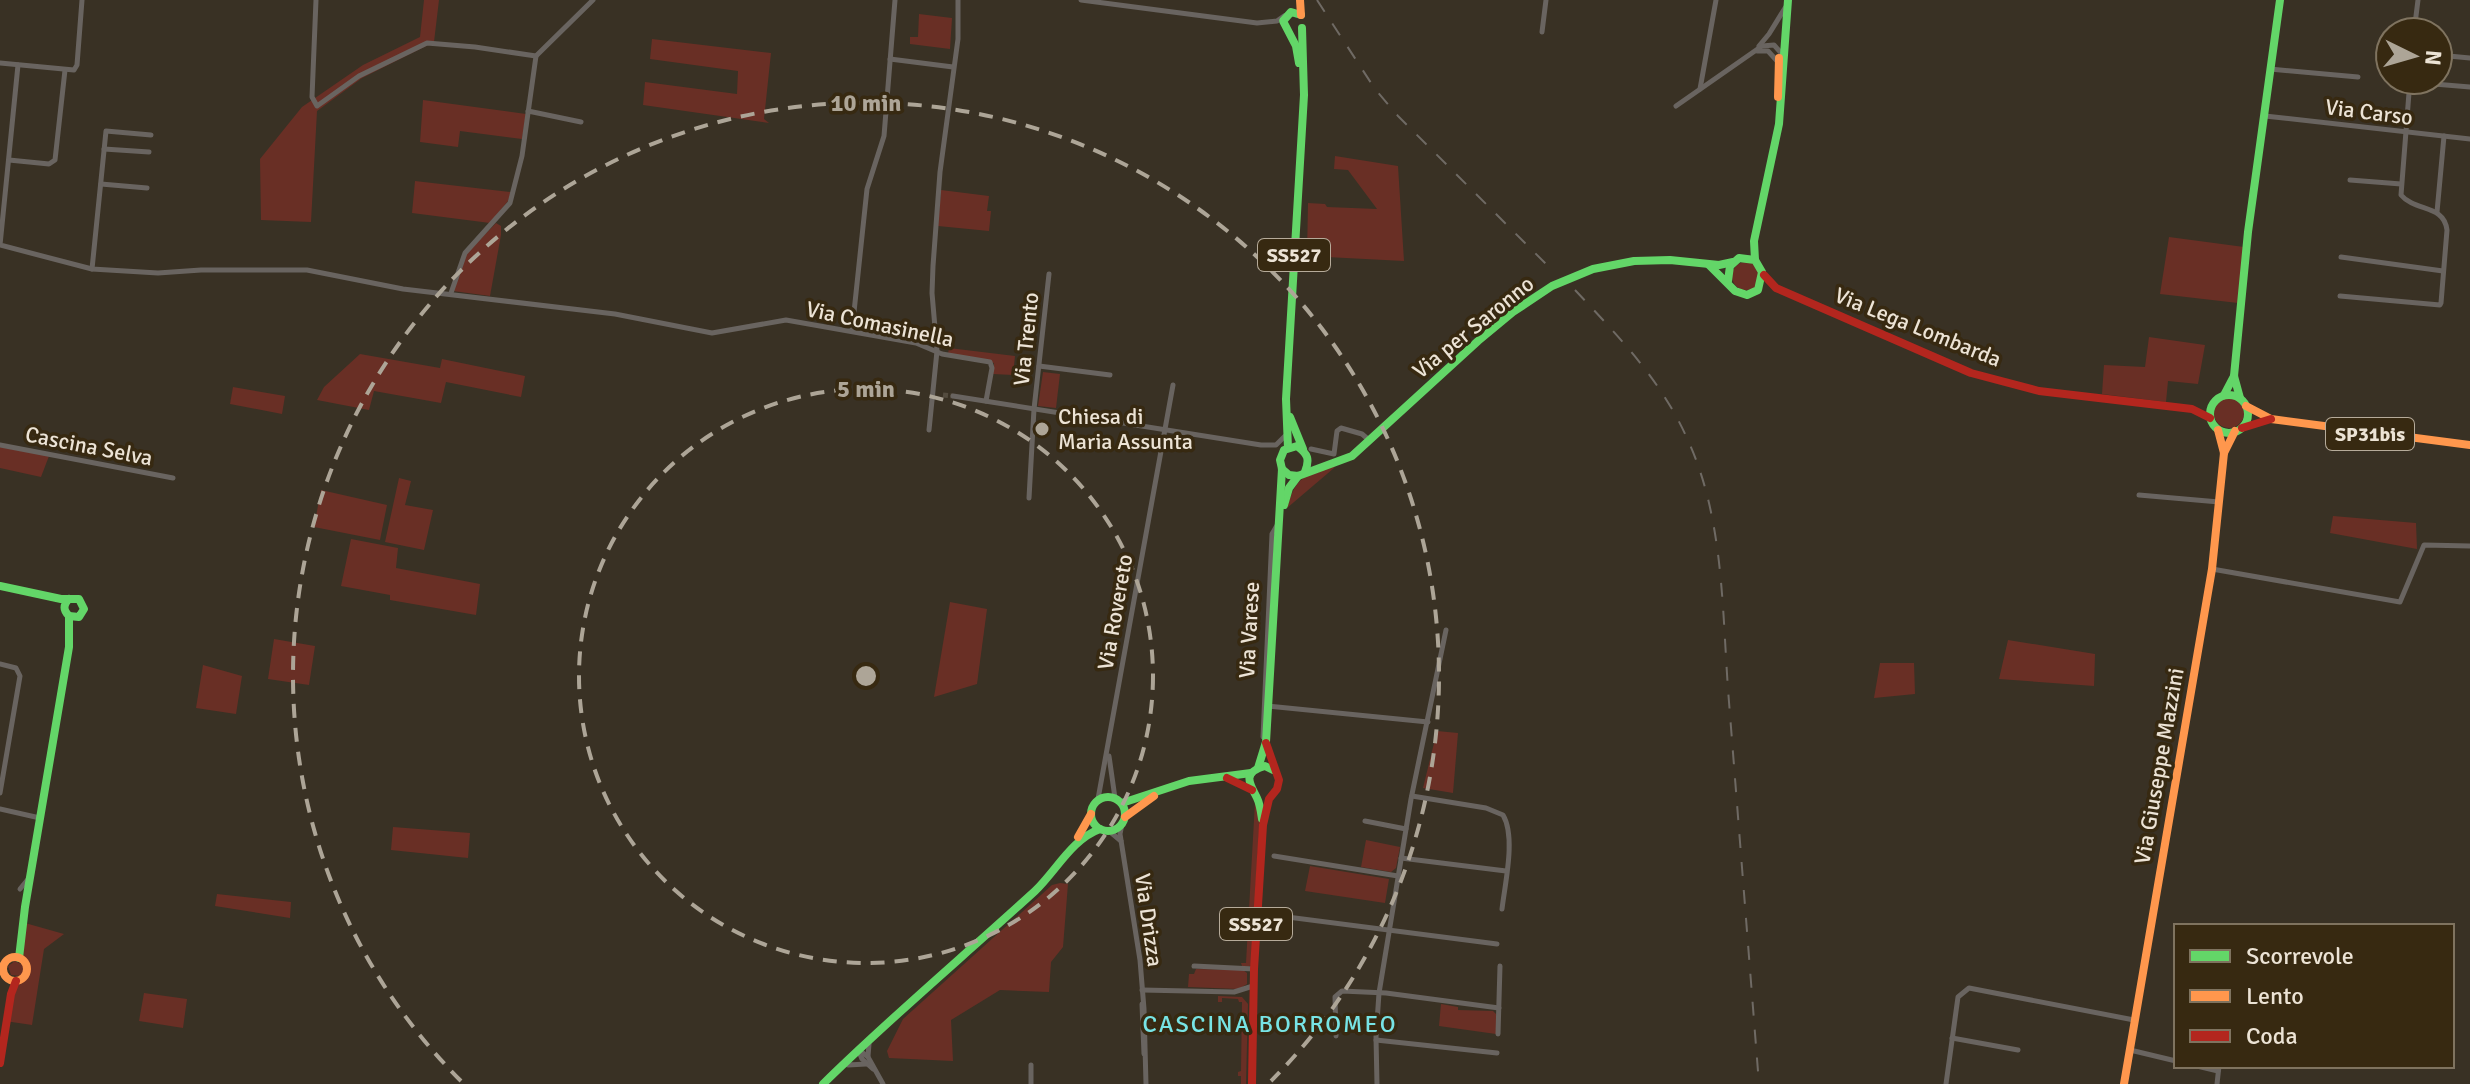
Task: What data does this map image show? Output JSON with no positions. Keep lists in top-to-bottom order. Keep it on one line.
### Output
{"streets":{"main road":["SS527","Via per Saronno","Via Lega Lombarda","SP31bis","Via Varese","Via Giuseppe Mazzini"],"street":["Via Carso","Via Comasinella","Via Trento","Cascina Selva","Via Rovereto","Via Drizza"]},"crossings":[["SS527","Via per Saronno"],["SS527","Via Varese"],["Via per Saronno","Via Lega Lombarda"],["Via per Saronno","Via Varese"],["Via Lega Lombarda","SP31bis"],["Via Lega Lombarda","Via Giuseppe Mazzini"],["SP31bis","Via Giuseppe Mazzini"],["Via Rovereto","Via Drizza"]],"districts":["CASCINA BORROMEO"],"places":["Chiesa di Maria Assunta"],"legend":["Scorrevole","Lento","Coda"],"north":"right","rings":["10 min","5 min"]}
